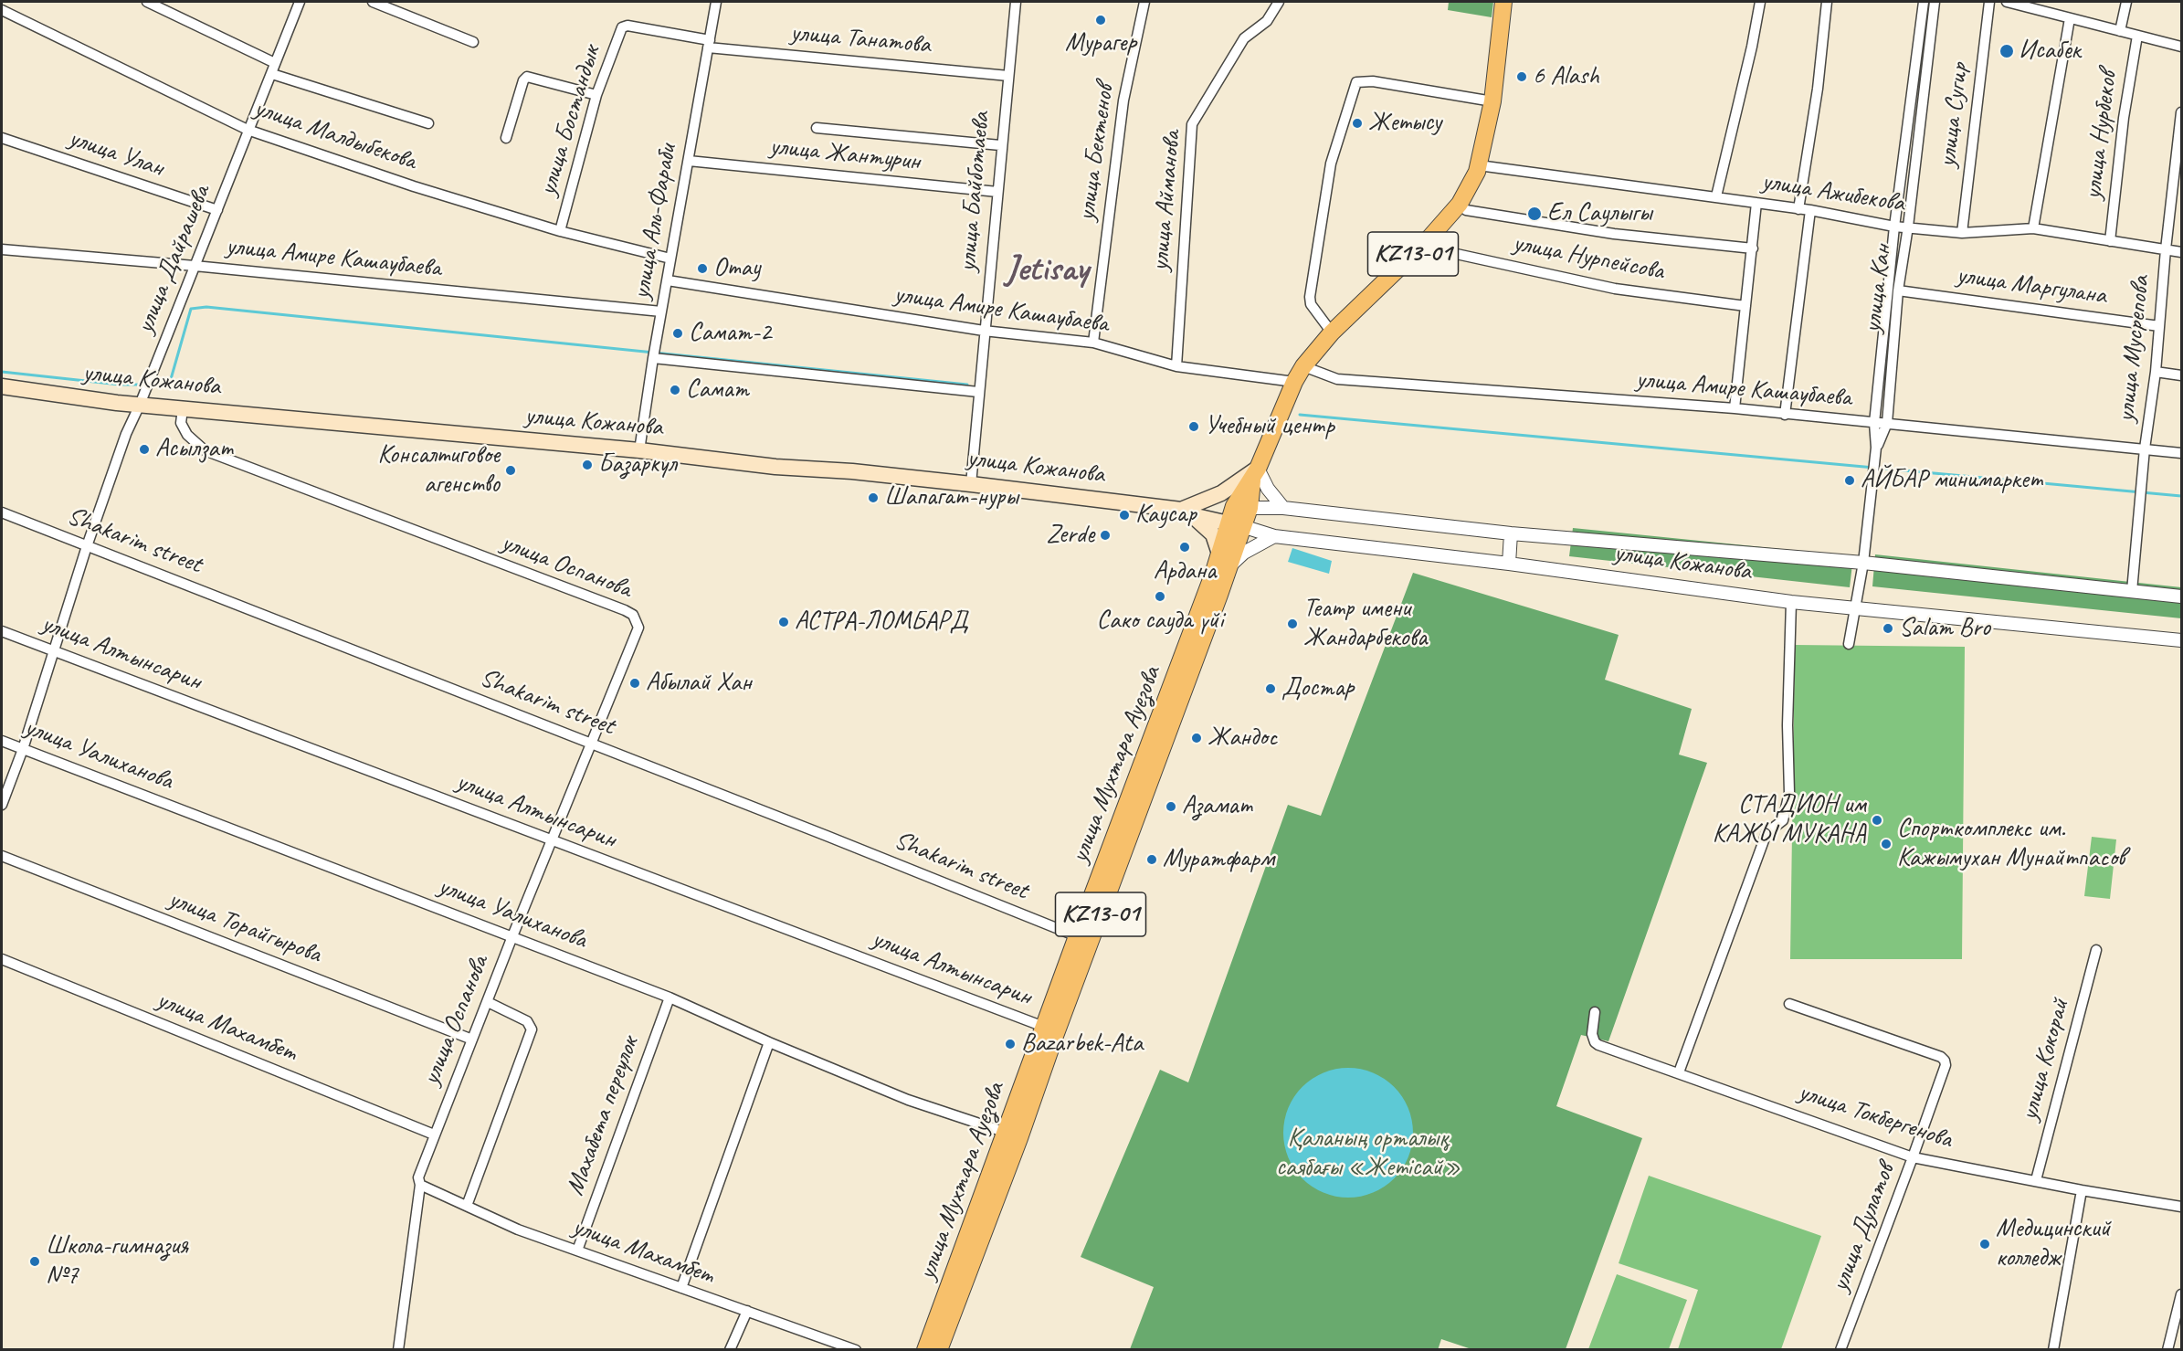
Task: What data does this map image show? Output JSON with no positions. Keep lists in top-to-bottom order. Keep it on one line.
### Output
{"streets":{"main road":["KZ13-01","улица Кожанова","улица Мухтара Ауезова"],"street":["улица Танатова","улица Сугир","улица Бостандык","улица Малдыбекова","улица Нурбеков","улица Бектенов","улица Улан","улица Жантурин","улица Байботаева","улица Ажибекова","улица Айманова","улица Аль-Фараби","улица Амире Кашаубаева","улица Нурпейсова","улица Дайрашева","улица Маргулана","улица Кан","улица Мусрепова","Shakarim street","улица Оспанова","улица Алтынсарин","улица Уалиханова","улица Торайгырова","улица Махамбет","улица Кокорай","Махабета переулок","улица Токбергенова","улица Дулатов"]},"crossings":[["улица Танатова","улица Бостандык"],["улица Танатова","улица Байботаева"],["улица Танатова","улица Аль-Фараби"],["улица Сугир","улица Ажибекова"],["улица Бостандык","улица Малдыбекова"],["улица Малдыбекова","улица Аль-Фараби"],["улица Малдыбекова","улица Дайрашева"],["улица Нурбеков","улица Ажибекова"],["улица Бектенов","улица Амире Кашаубаева"],["улица Улан","улица Дайрашева"],["улица Жантурин","улица Байботаева"],["улица Жантурин","улица Аль-Фараби"],["улица Байботаева","улица Амире Кашаубаева"],["улица Байботаева","улица Кожанова"],["улица Ажибекова","улица Кан"],["улица Ажибекова","улица Мусрепова"],["улица Ажибекова","улица Мухтара Ауезова"],["улица Айманова","улица Амире Кашаубаева"],["улица Аль-Фараби","улица Амире Кашаубаева"],["улица Аль-Фараби","улица Кожанова"],["улица Амире Кашаубаева","улица Дайрашева"],["улица Амире Кашаубаева","улица Кан"],["улица Амире Кашаубаева","улица Мусрепова"],["улица Амире Кашаубаева","улица Мухтара Ауезова"],["улица Нурпейсова","улица Мухтара Ауезова"],["улица Дайрашева","улица Кожанова"],["улица Дайрашева","Shakarim street"],["улица Дайрашева","улица Алтынсарин"],["улица Дайрашева","улица Уалиханова"],["улица Маргулана","улица Кан"],["улица Маргулана","улица Мусрепова"],["улица Кан","улица Кожанова"],["улица Мусрепова","улица Кожанова"],["улица Кожанова","улица Оспанова"],["улица Кожанова","улица Мухтара Ауезова"],["Shakarim street","улица Оспанова"],["Shakarim street","улица Мухтара Ауезова"],["улица Оспанова","улица Алтынсарин"],["улица Оспанова","улица Уалиханова"],["улица Оспанова","улица Торайгырова"],["улица Оспанова","улица Махамбет"],["улица Алтынсарин","улица Мухтара Ауезова"],["улица Уалиханова","улица Мухтара Ауезова"],["улица Уалиханова","Махабета переулок"],["улица Махамбет","Махабета переулок"],["улица Кокорай","улица Токбергенова"],["улица Токбергенова","улица Дулатов"]],"districts":["Jetisay"],"parks":["Қаланың орталық саябағы «Жетісай»"],"places":["Мурагер","Иcабек","6 Alash","Жетысу","Ел Саулыгы","Отау","Самат-2","Самат","Учебный центр","Асылзат","Базаркул","Консалтиговое агенство","АЙБАР минимаркет","Шапагат-нуры","Каусар","Zerde","Ардана","Сако сауда үйі","АСТРА-ЛОМБАРД","Театр имени Жандарбекова","Salam Bro","Абылай Хан","Достар","Жандос","Азамат","СТАДИОН им КАЖЫ МУКАНА","Спорткомплекс им. Кажымухан Мунайтпасов","Муратфарм","Bazarbek-Ata","Медицинский колледж","Школа-гимназия №7"]}
